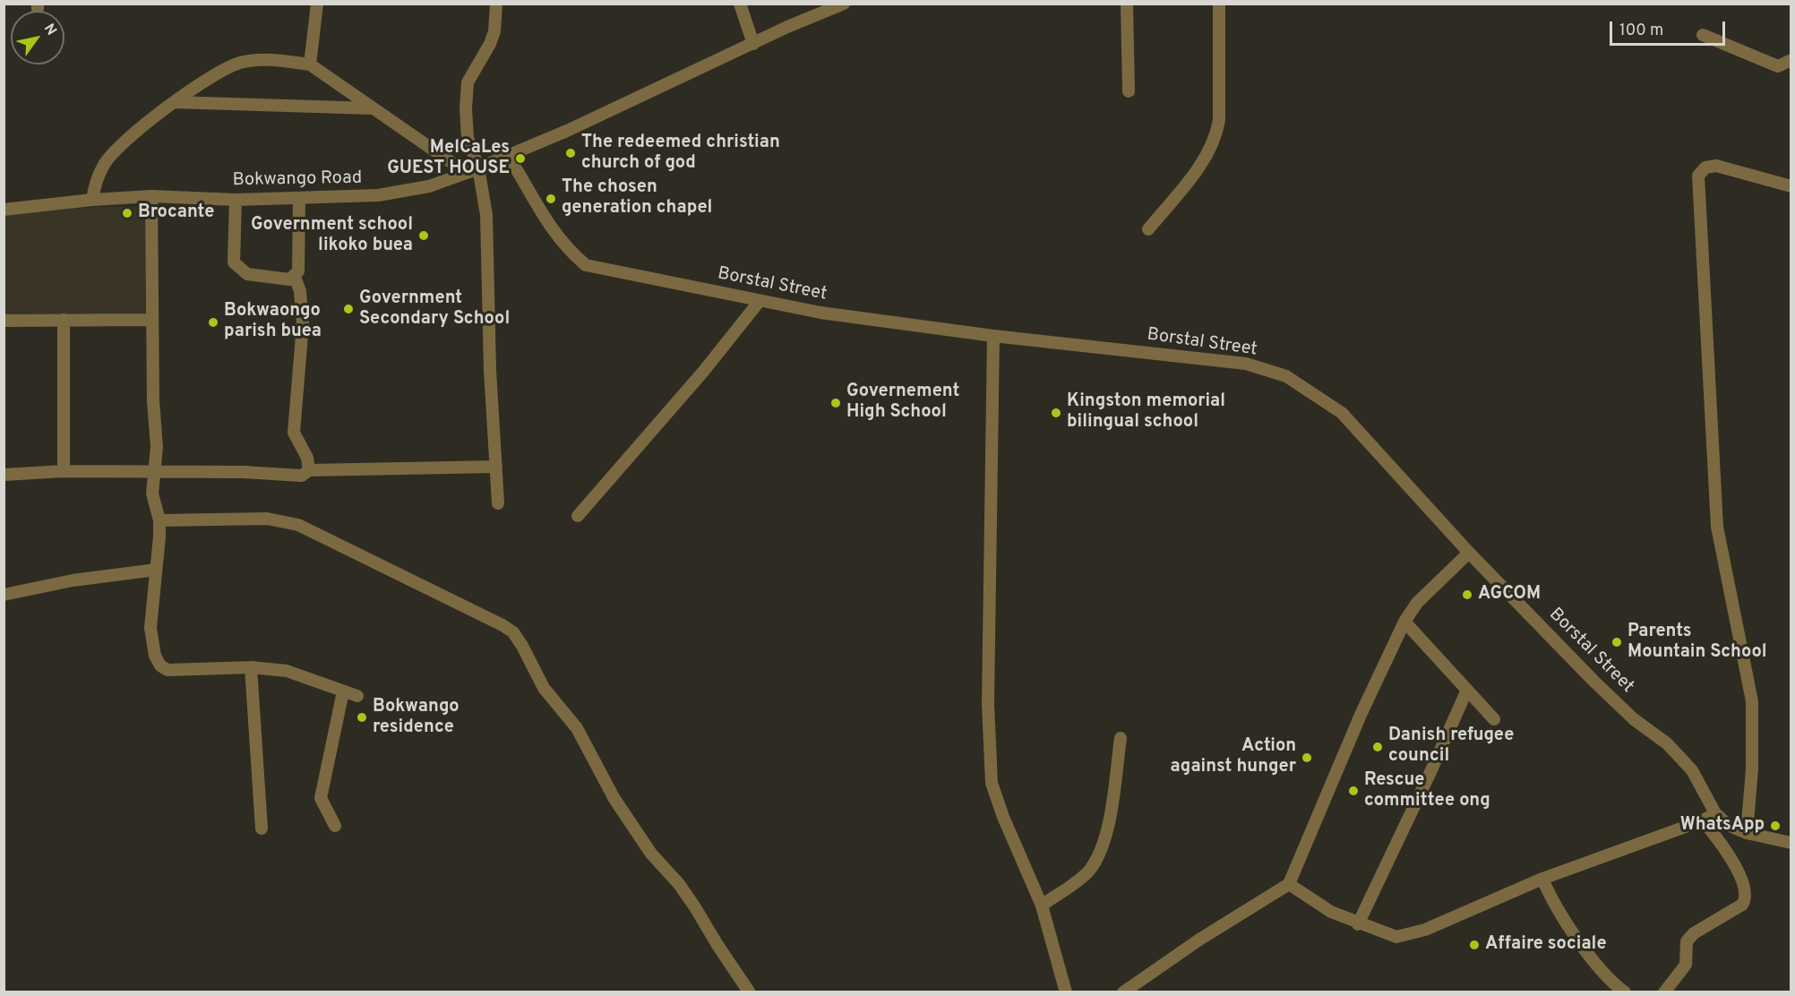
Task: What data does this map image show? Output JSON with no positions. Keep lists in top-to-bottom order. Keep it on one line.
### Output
{"streets":{"street":["Bokwango Road","Borstal Street"]},"crossings":[["Bokwango Road","Borstal Street"]],"places":["The redeemed christian church of god","MelCaLes GUEST HOUSE","The chosen generation chapel","Brocante","Government school likoko buea","Government Secondary School","Bokwaongo parish buea","Governement High School","Kingston memorial bilingual school","AGCOM","Parents Mountain School","Bokwango residence","Danish refugee council","Action against hunger","Rescue committee ong","WhatsApp","Affaire sociale"],"scale_bar":"100 m","north":"top right"}
